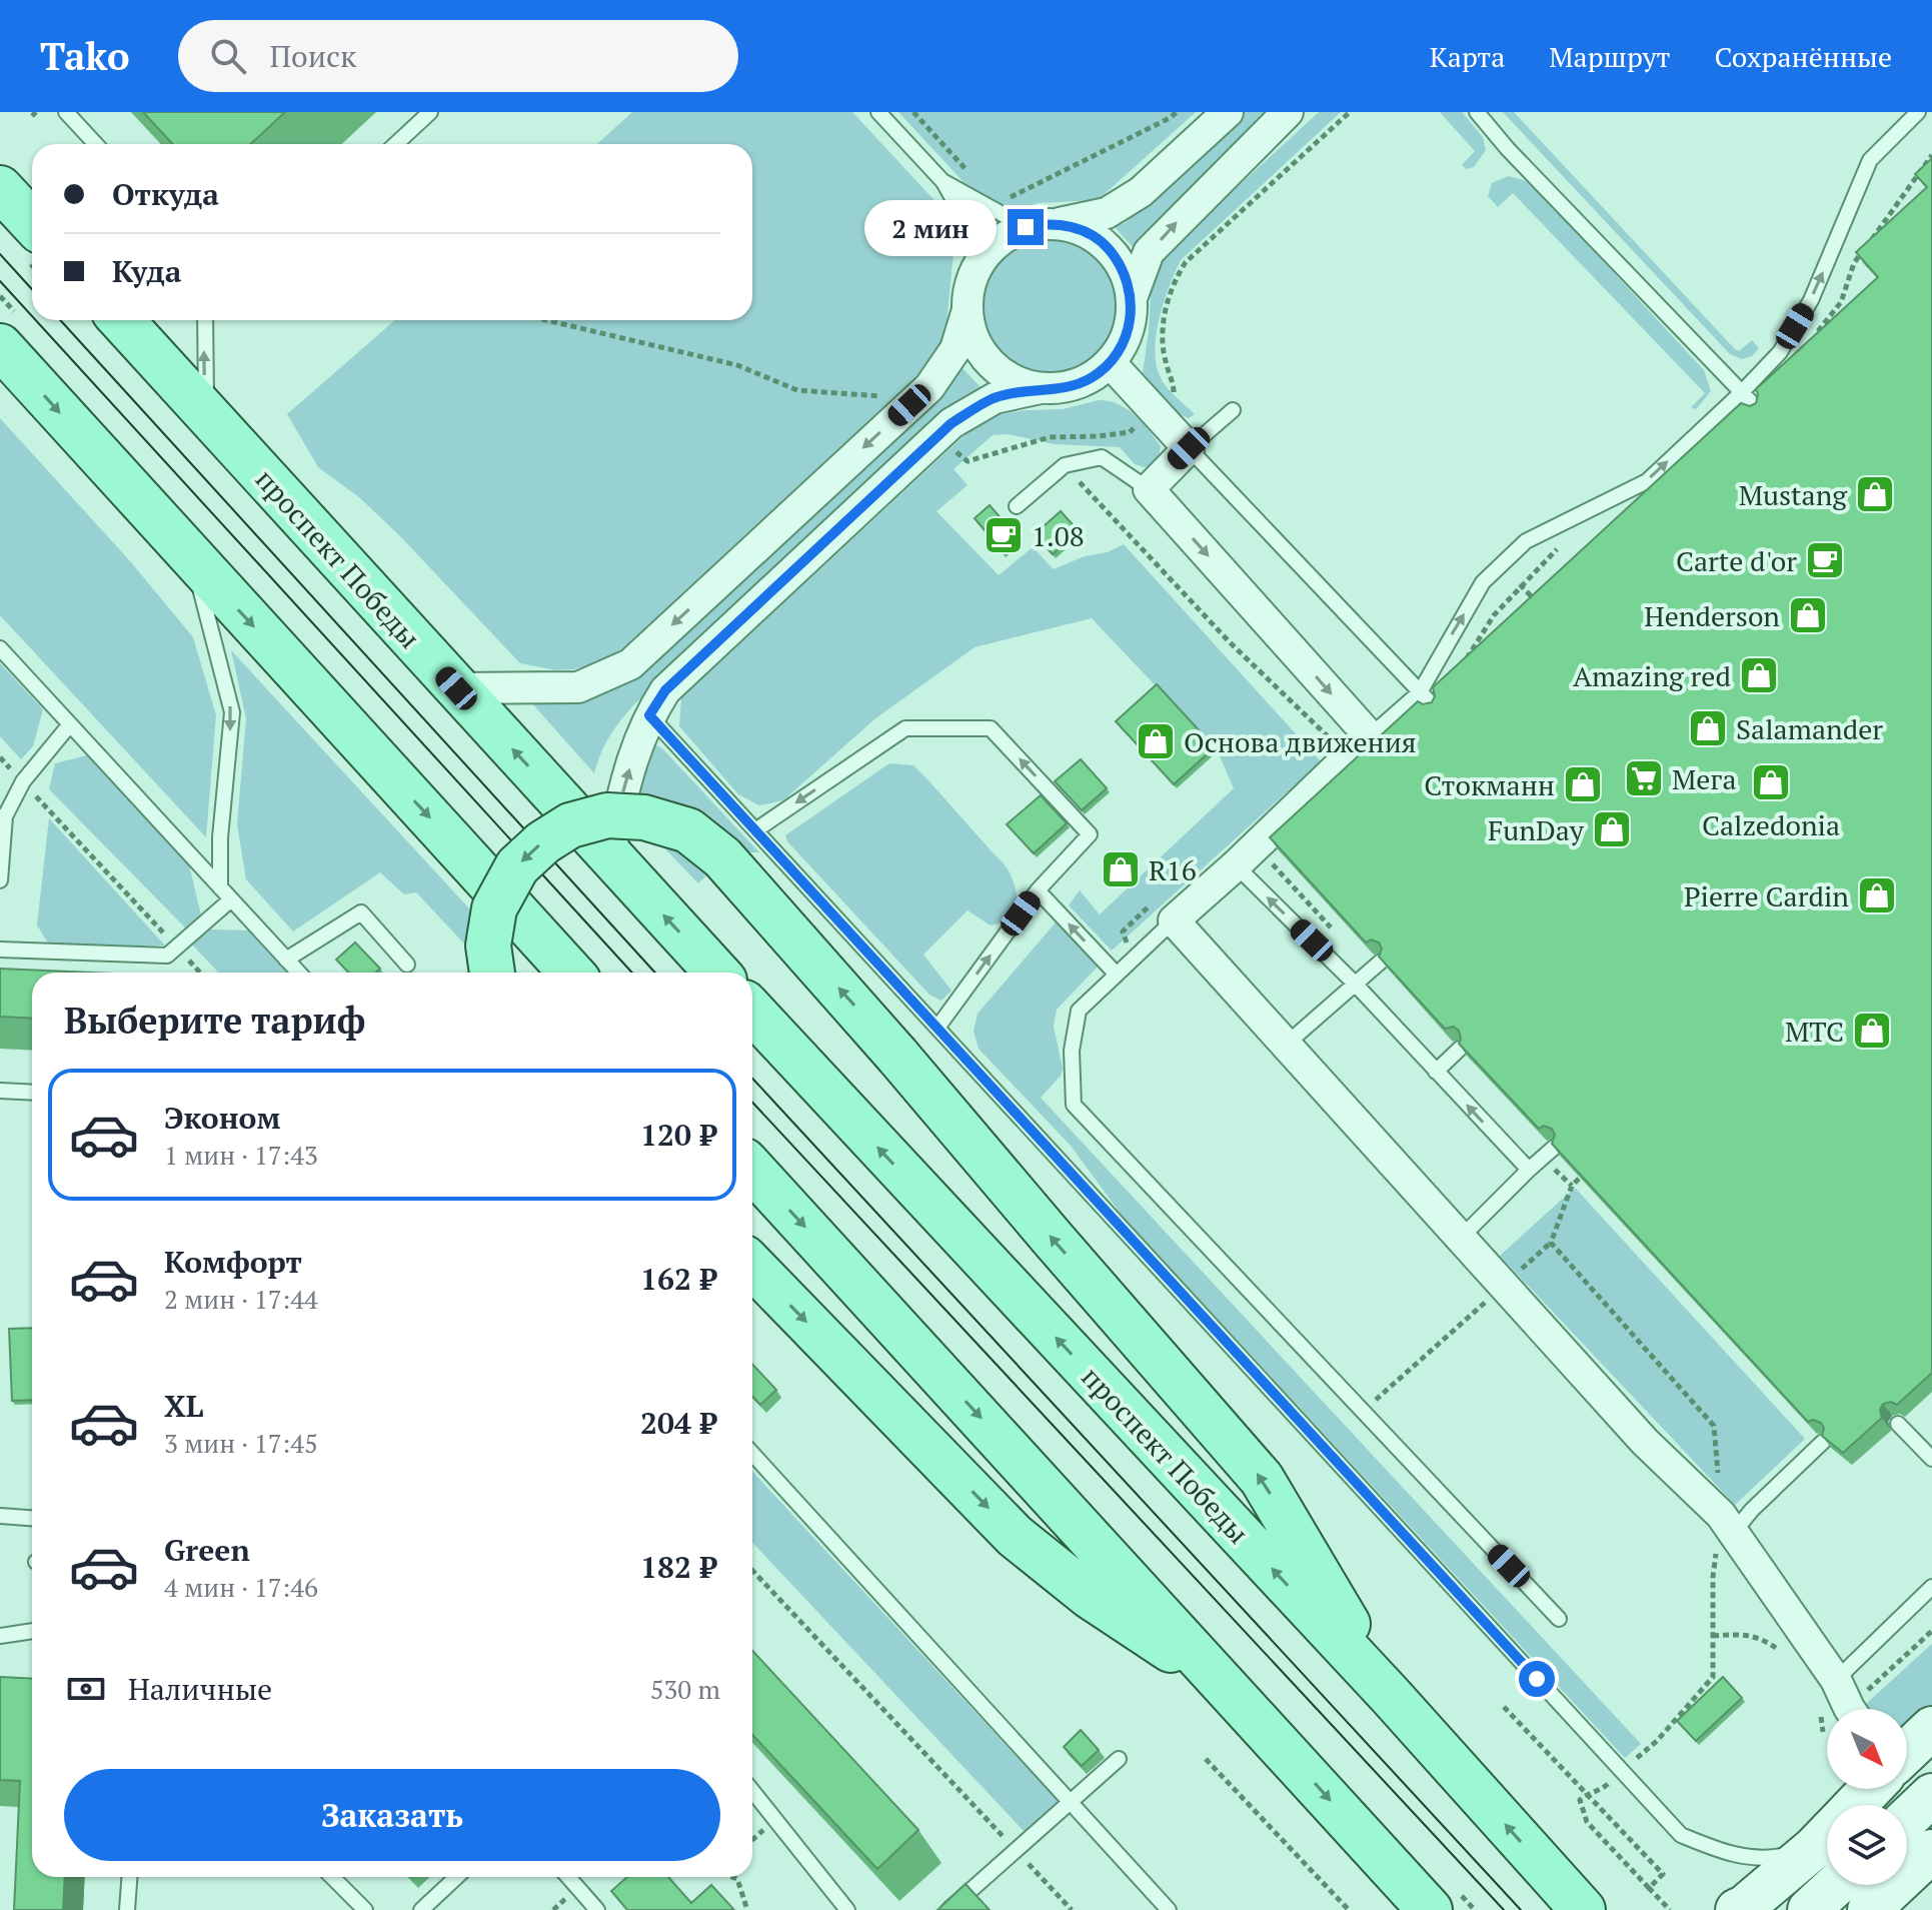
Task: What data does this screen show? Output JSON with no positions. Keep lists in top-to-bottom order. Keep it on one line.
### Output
{"streets":{"main road":["проспект Победы"]},"places":{"shop":["Mustang","Henderson","Amazing red","Salamander","Основа движения","Calzedonia","Стокманн","FunDay","R16","Pierre Cardin","МТС"],"cafe":["1.08","Carte d'or"],"supermarket":["Мега"]},"north":"bottom right","page":{"header":"Tako","search":"Поиск","nav":["Карта","Маршрут","Сохранённые"],"banner":["Откуда","Куда"],"bubble":"2 мин","heading":"Выберите тариф","list":[{"name":"Эконом","note":"1 мин · 17:43","value":"120 ₽"},{"name":"Комфорт","note":"2 мин · 17:44","value":"162 ₽"},{"name":"XL","note":"3 мин · 17:45","value":"204 ₽"},{"name":"Green","note":"4 мин · 17:46","value":"182 ₽"}],"pay":["Наличные","530 m"],"buttons":"Заказать"}}
